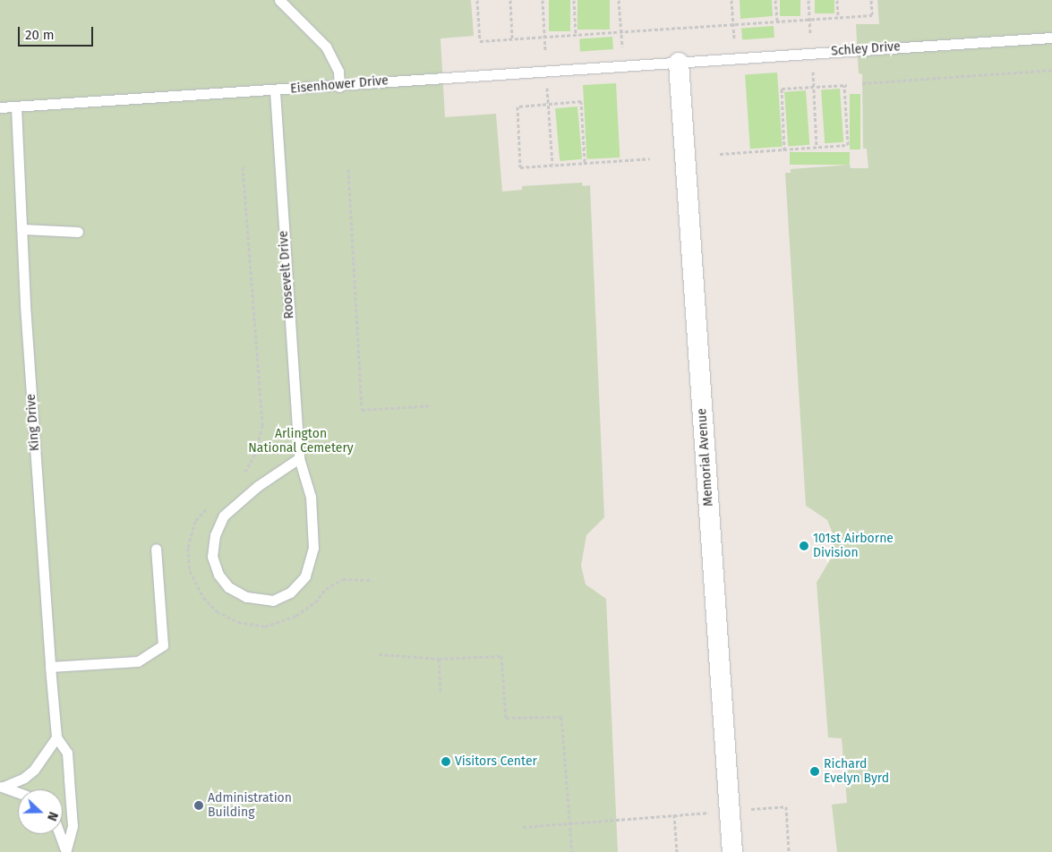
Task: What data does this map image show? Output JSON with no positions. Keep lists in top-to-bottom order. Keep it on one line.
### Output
{"streets":{"street":["Memorial Avenue"],"lane":["Schley Drive","Eisenhower Drive","Roosevelt Drive","King Drive"]},"crossings":[["Schley Drive","Eisenhower Drive"],["Schley Drive","Memorial Avenue"],["Eisenhower Drive","Roosevelt Drive"],["Eisenhower Drive","King Drive"],["Eisenhower Drive","Memorial Avenue"]],"parks":["Arlington National Cemetery"],"places":["101st Airborne Division","Visitors Center","Richard Evelyn Byrd","Administration Building"],"scale_bar":"20 m","north":"right"}
